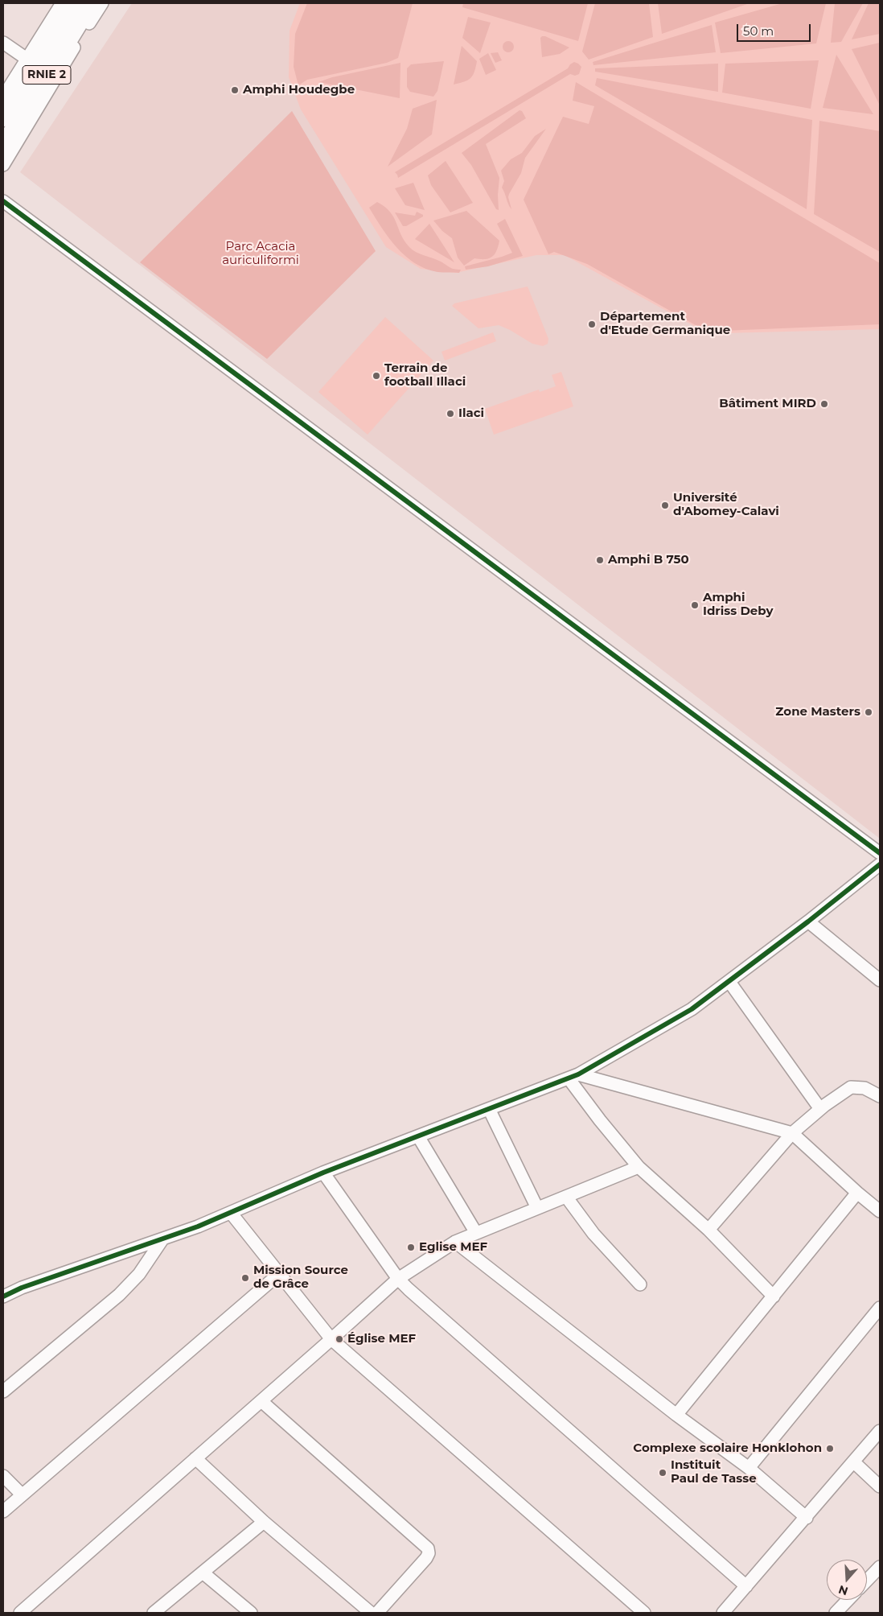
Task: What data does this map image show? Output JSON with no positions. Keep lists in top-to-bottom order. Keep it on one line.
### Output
{"streets":{"highway":["RNIE 2"]},"parks":["Parc Acacia auriculiformi"],"places":["Amphi Houdegbe","Département d'Etude Germanique","Terrain de football Illaci","Bâtiment MIRD","Ilaci","Université d'Abomey-Calavi","Amphi B 750","Amphi Idriss Deby","Zone Masters","Eglise MEF","Mission Source de Grâce","Église MEF","Complexe scolaire Honklohon","Instituit Paul de Tasse"],"scale_bar":"50 m","north":"bottom"}
